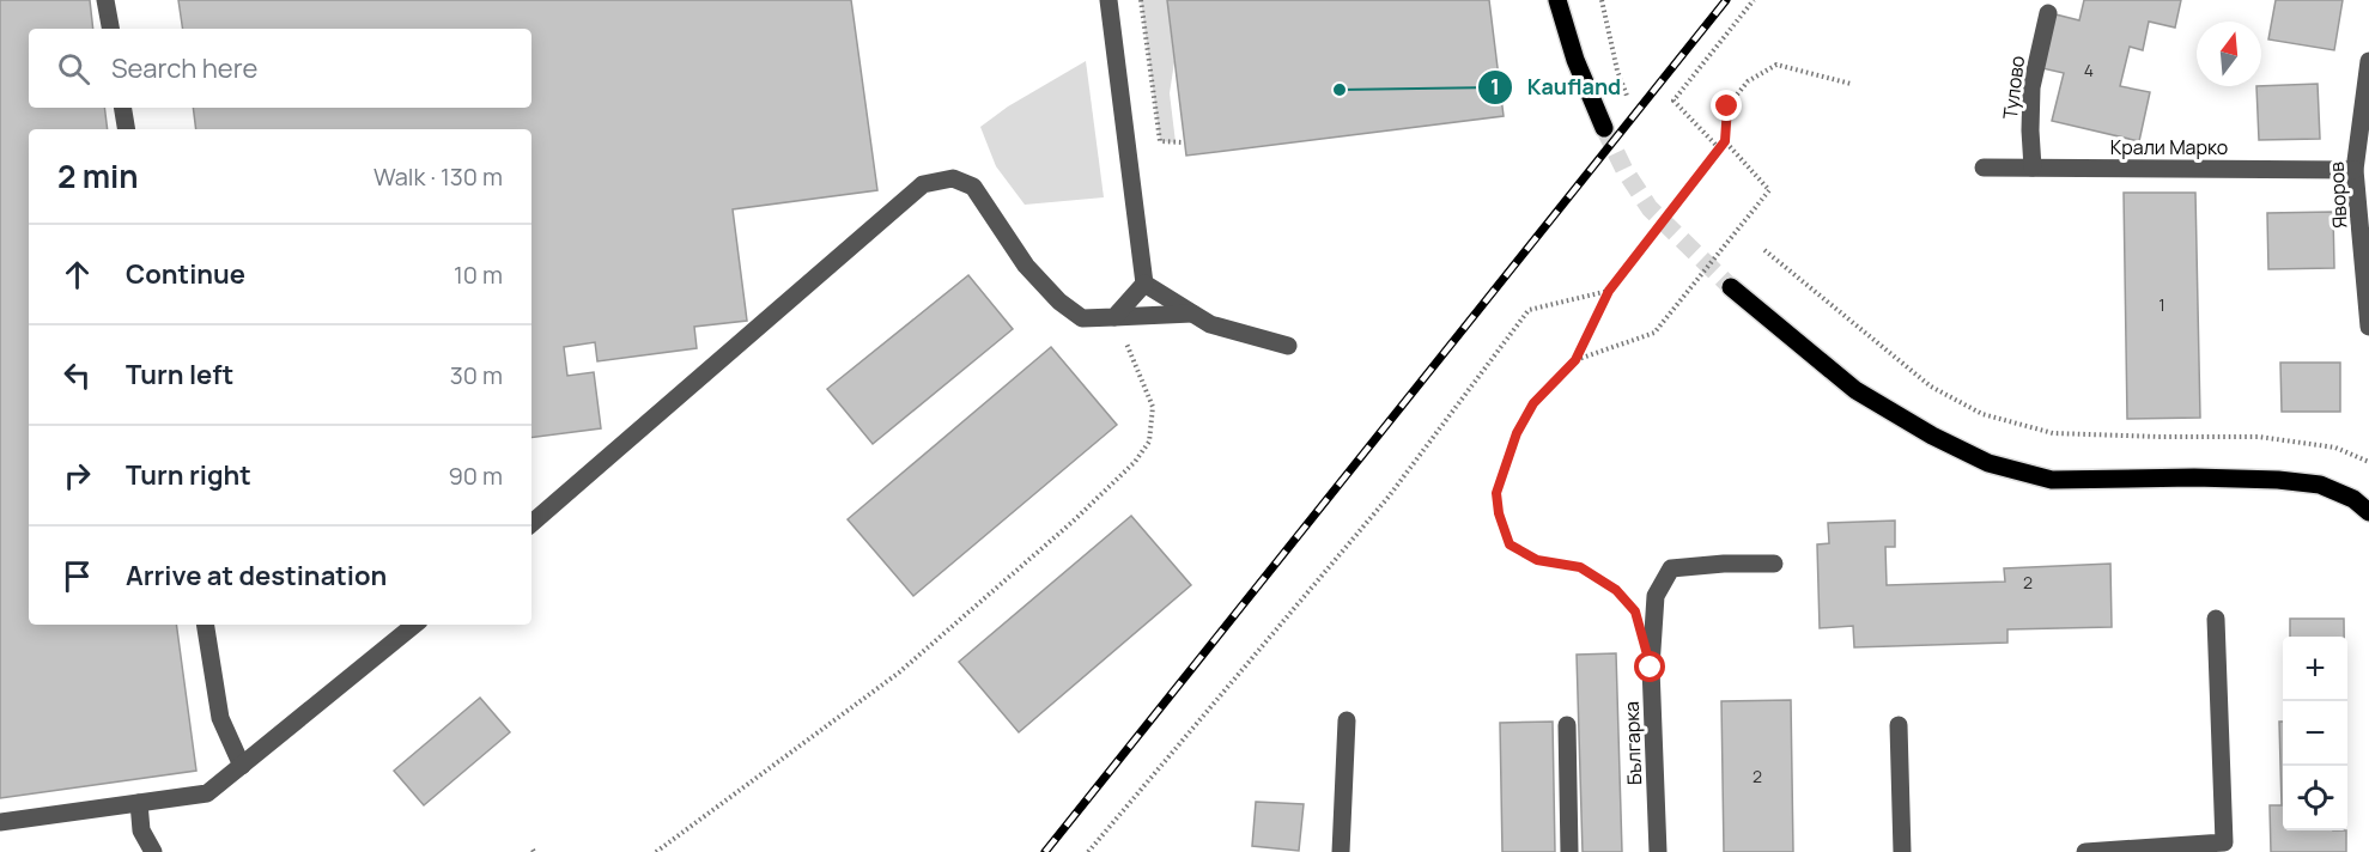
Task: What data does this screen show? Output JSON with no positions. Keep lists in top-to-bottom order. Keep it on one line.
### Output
{"streets":{"street":["Тулово","Крали Марко","Яворов","Българка"]},"crossings":[["Тулово","Крали Марко"],["Крали Марко","Яворов"]],"places":["Kaufland"],"house_numbers":["4","1","2","2"],"north":"top","page":{"search":"Search here","heading":["2 min","Walk · 130 m"],"list":[["Continue","10 m"],["Turn left","30 m"],["Turn right","90 m"],"Arrive at destination"],"map_buttons":["+","−"]}}
